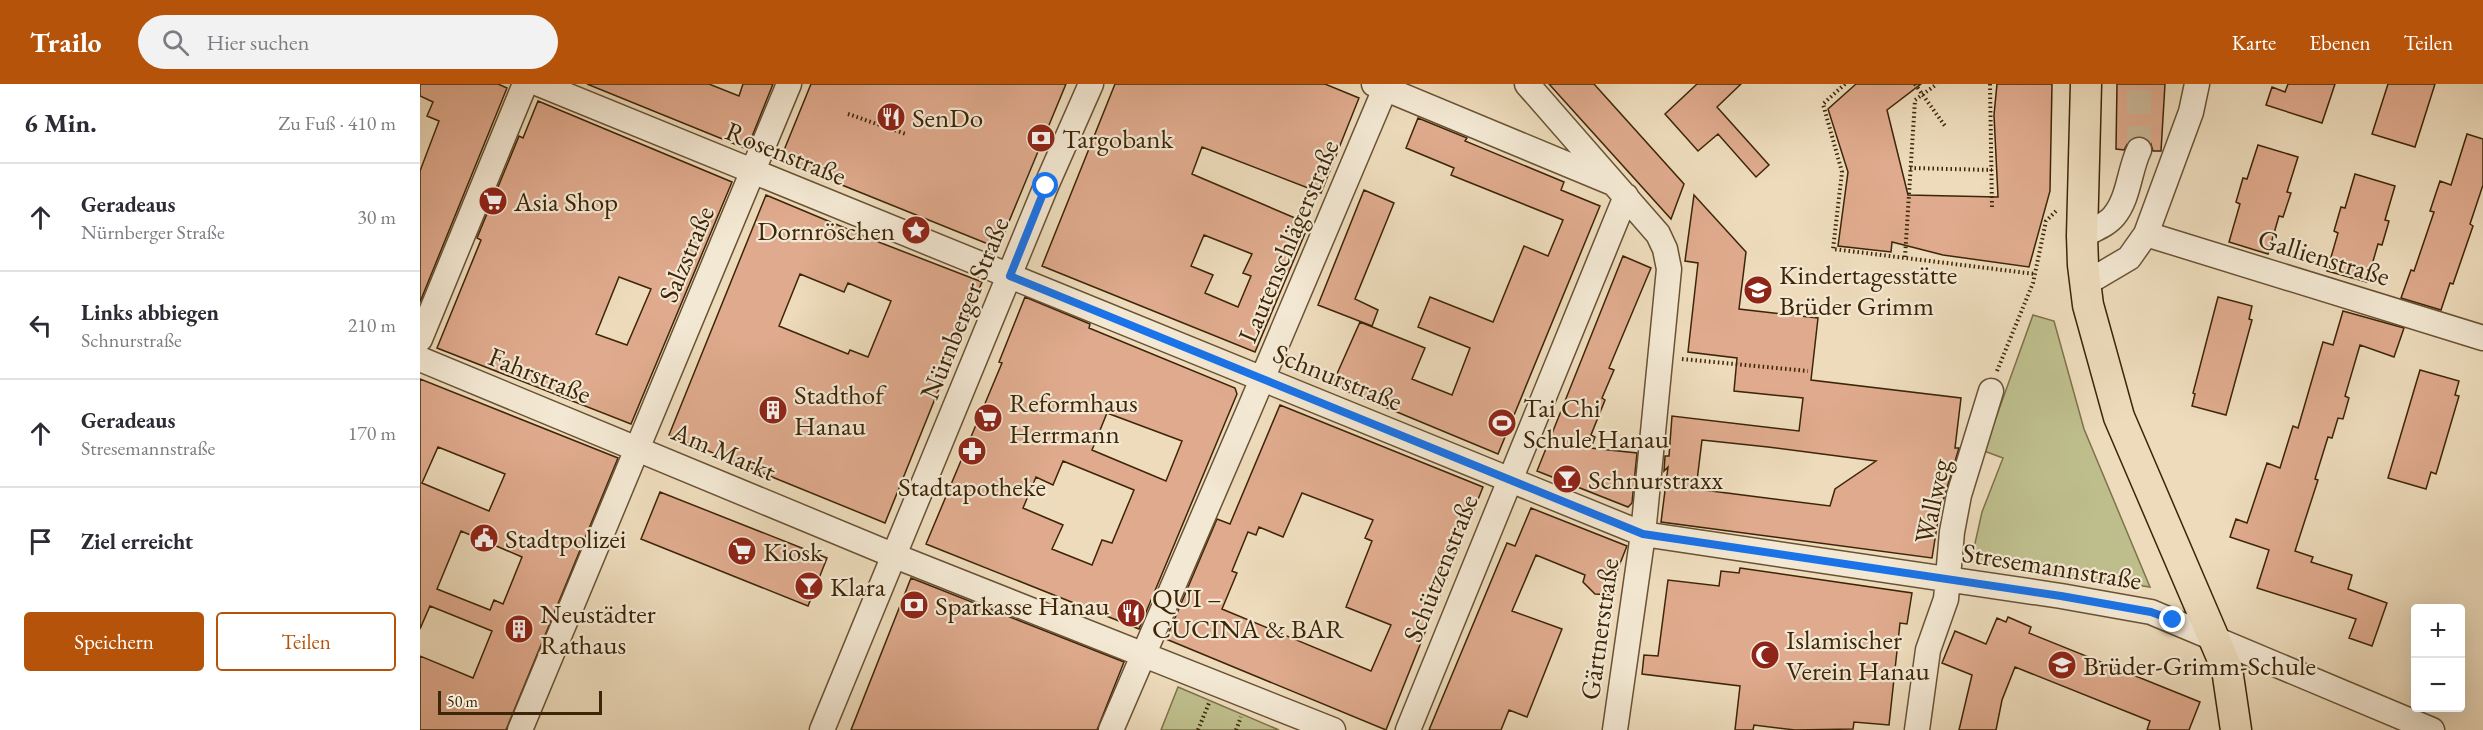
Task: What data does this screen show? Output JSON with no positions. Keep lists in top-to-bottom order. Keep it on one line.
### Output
{"streets":{"street":["Rosenstraße","Lautenschlägerstraße","Salzstraße","Gallienstraße","Nürnberger Straße","Fahrstraße","Schnurstraße","Am Markt","Wallweg","Stresemannstraße","Schützenstraße","Gärtnerstraße"]},"crossings":[["Rosenstraße","Salzstraße"],["Rosenstraße","Nürnberger Straße"],["Rosenstraße","Schnurstraße"],["Lautenschlägerstraße","Schnurstraße"],["Lautenschlägerstraße","Am Markt"],["Salzstraße","Fahrstraße"],["Salzstraße","Am Markt"],["Nürnberger Straße","Schnurstraße"],["Nürnberger Straße","Am Markt"],["Fahrstraße","Am Markt"],["Schnurstraße","Stresemannstraße"],["Schnurstraße","Schützenstraße"],["Schnurstraße","Gärtnerstraße"],["Wallweg","Stresemannstraße"],["Stresemannstraße","Gärtnerstraße"],["Schützenstraße","Gärtnerstraße"]],"places":{"restaurant":["SenDo","QUI – CUCINA & BAR"],"bank":["Targobank","Sparkasse Hanau"],"supermarket":["Asia Shop","Reformhaus Herrmann","Kiosk"],"place":["Dornröschen"],"school or university":["Kindertagesstätte Brüder Grimm","Brüder-Grimm-Schule"],"building":["Stadthof Hanau","Neustädter Rathaus"],"sports":["Tai Chi Schule Hanau"],"pharmacy":["Stadtapotheke"],"bar":["Schnurstraxx","Klara"],"public building":["Stadtpolizei"],"mosque":["Islamischer Verein Hanau"]},"scale_bar":"50 m","page":{"header":"Trailo","search":"Hier suchen","nav":["Karte","Ebenen","Teilen"],"heading":["6 Min.","Zu Fuß · 410 m"],"list":[["Geradeaus","Nürnberger Straße","30 m"],["Links abbiegen","Schnurstraße","210 m"],["Geradeaus","Stresemannstraße","170 m"],"Ziel erreicht"],"buttons":["Speichern","Teilen"],"map_buttons":["+","−"],"scale":"50 m"}}
